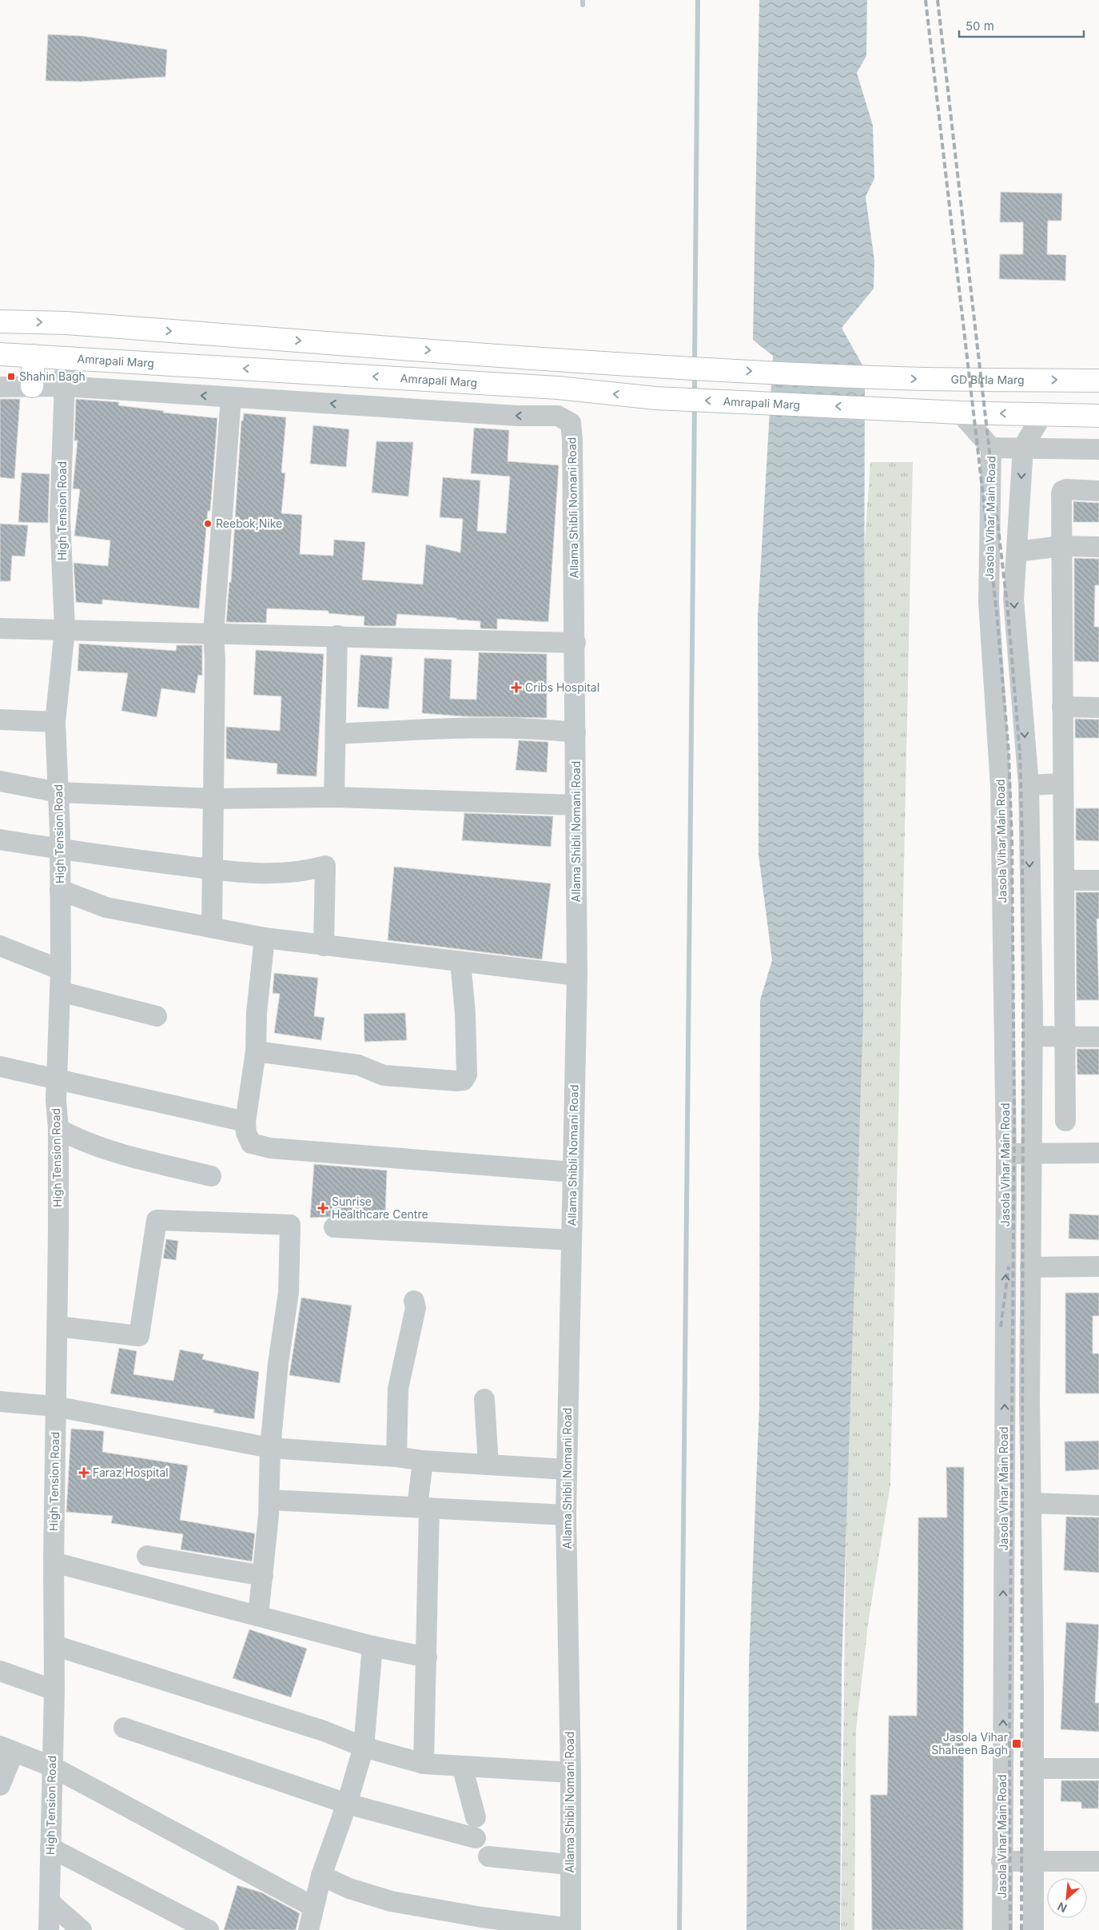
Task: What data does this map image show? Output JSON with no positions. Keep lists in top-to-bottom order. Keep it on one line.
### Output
{"streets":{"main road":["Amrapali Marg","GD Birla Marg"],"street":["Allama Shibli Nomani Road","High Tension Road","Jasola Vihar Main Road"]},"crossings":[["Amrapali Marg","High Tension Road"],["Amrapali Marg","Jasola Vihar Main Road"]],"one_way":["Amrapali Marg","GD Birla Marg"],"places":{"transit":["Shahin Bagh","Jasola Vihar Shaheen Bagh"],"other":["Reebok,Nike"],"health":["Cribs Hospital","Sunrise Healthcare Centre","Faraz Hospital"]},"scale_bar":"50 m","north":"bottom left"}
